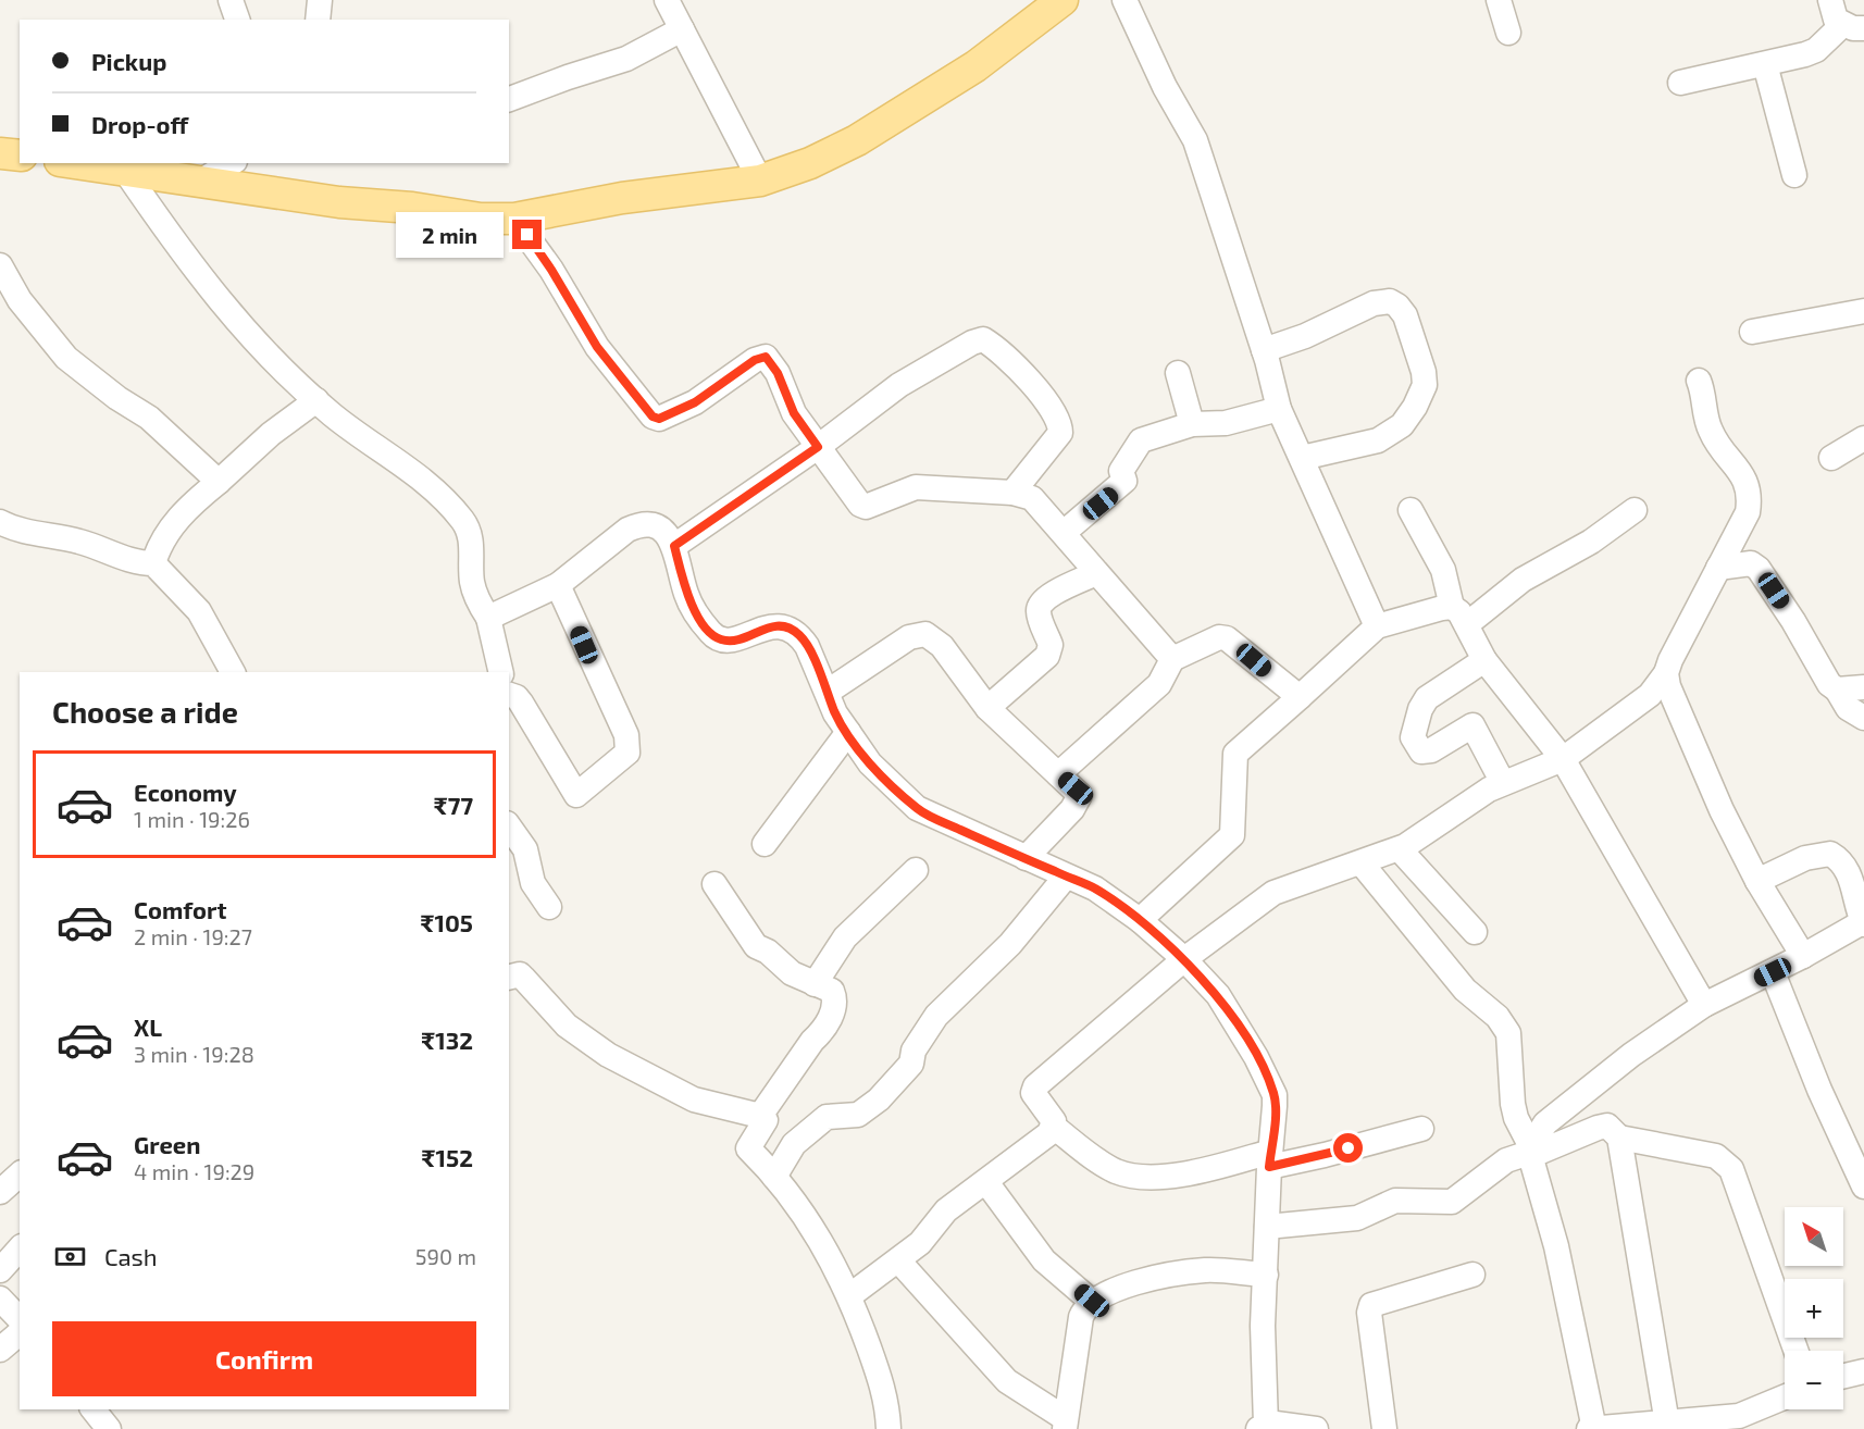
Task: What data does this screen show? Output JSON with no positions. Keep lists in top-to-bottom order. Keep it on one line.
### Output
{"north":"top left","page":{"banner":["Pickup","Drop-off"],"bubble":"2 min","heading":"Choose a ride","list":[{"name":"Economy","note":"1 min · 19:26","value":"₹77"},{"name":"Comfort","note":"2 min · 19:27","value":"₹105"},{"name":"XL","note":"3 min · 19:28","value":"₹132"},{"name":"Green","note":"4 min · 19:29","value":"₹152"}],"map_buttons":["+","−"],"pay":["Cash","590 m"],"buttons":"Confirm"}}
